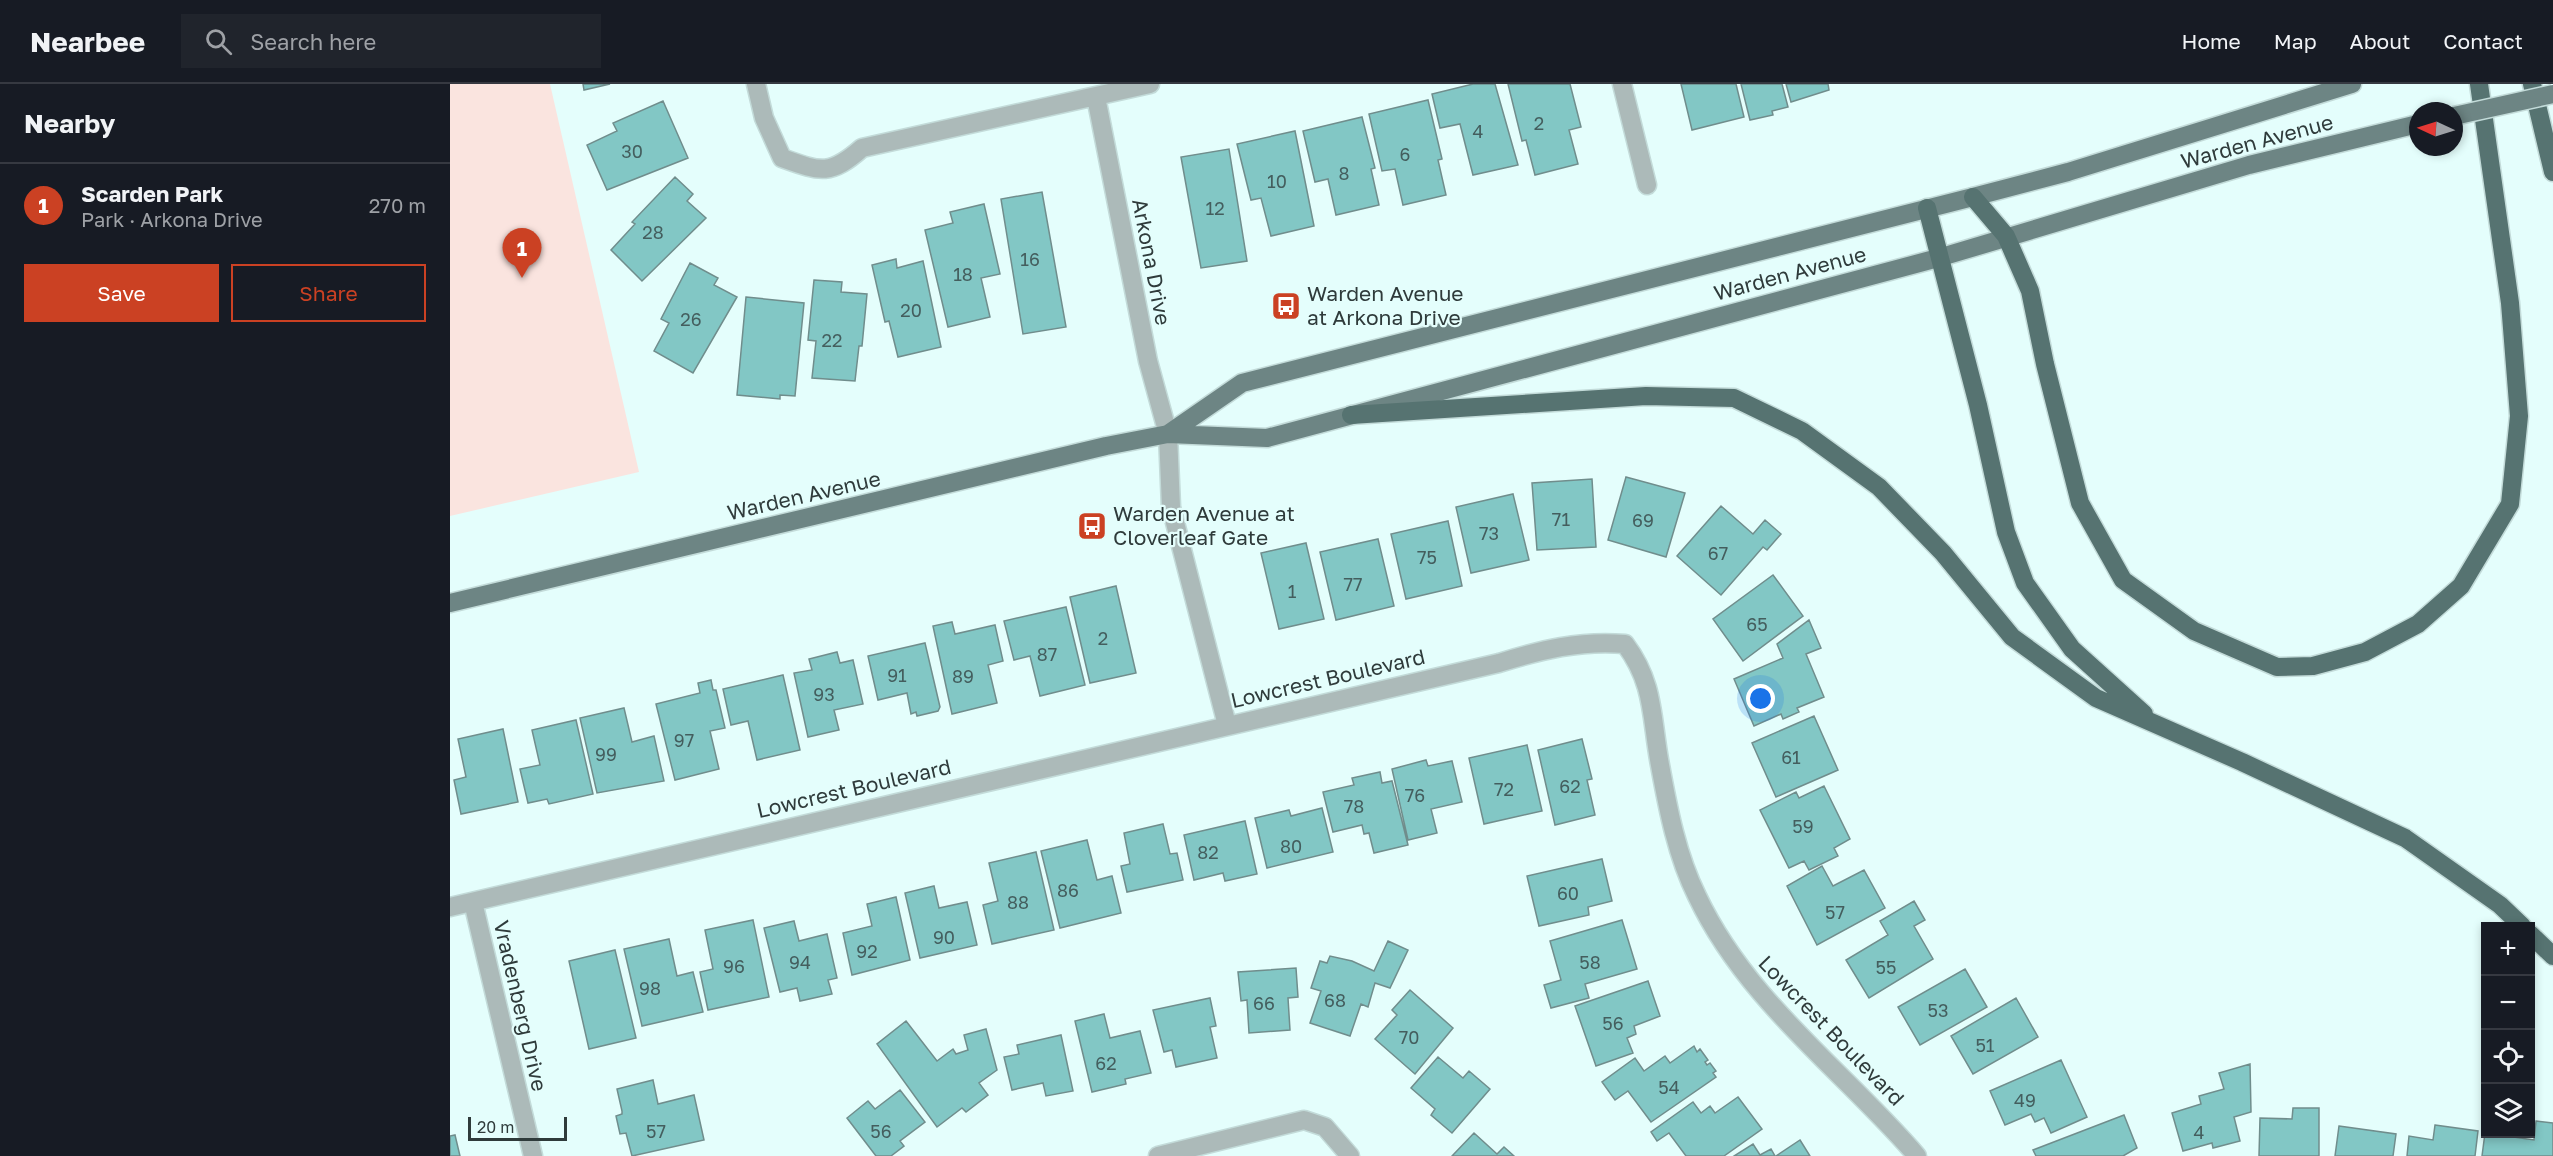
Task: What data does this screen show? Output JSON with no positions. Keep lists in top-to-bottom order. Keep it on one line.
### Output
{"streets":{"main road":["Warden Avenue"],"street":["Arkona Drive","Lowcrest Boulevard","Vradenberg Drive"]},"crossings":[["Warden Avenue","Arkona Drive"],["Arkona Drive","Lowcrest Boulevard"],["Lowcrest Boulevard","Vradenberg Drive"]],"places":{"bus stop":["Warden Avenue at Arkona Drive","Warden Avenue at Cloverleaf Gate"]},"house_numbers":["2","4","30","6","8","10","12","28","16","18","20","26","22","71","69","73","67","75","77","1","65","2","87","91","89","93","97","99","61","62","72","76","78","59","80","82","86","60","88","57","90","92","94","58","96","55","98","68","66","53","56","70","51","62","54","49","57","56","4"],"scale_bar":"20 m","north":"left","page":{"header":"Nearbee","search":"Search here","nav":["Home","Map","About","Contact"],"heading":"Nearby","list":[{"mark":"1","name":"Scarden Park","note":"Park · Arkona Drive","value":"270 m"}],"pins":"1","buttons":["Save","Share"],"map_buttons":["+","−"],"scale":"20 m"}}
